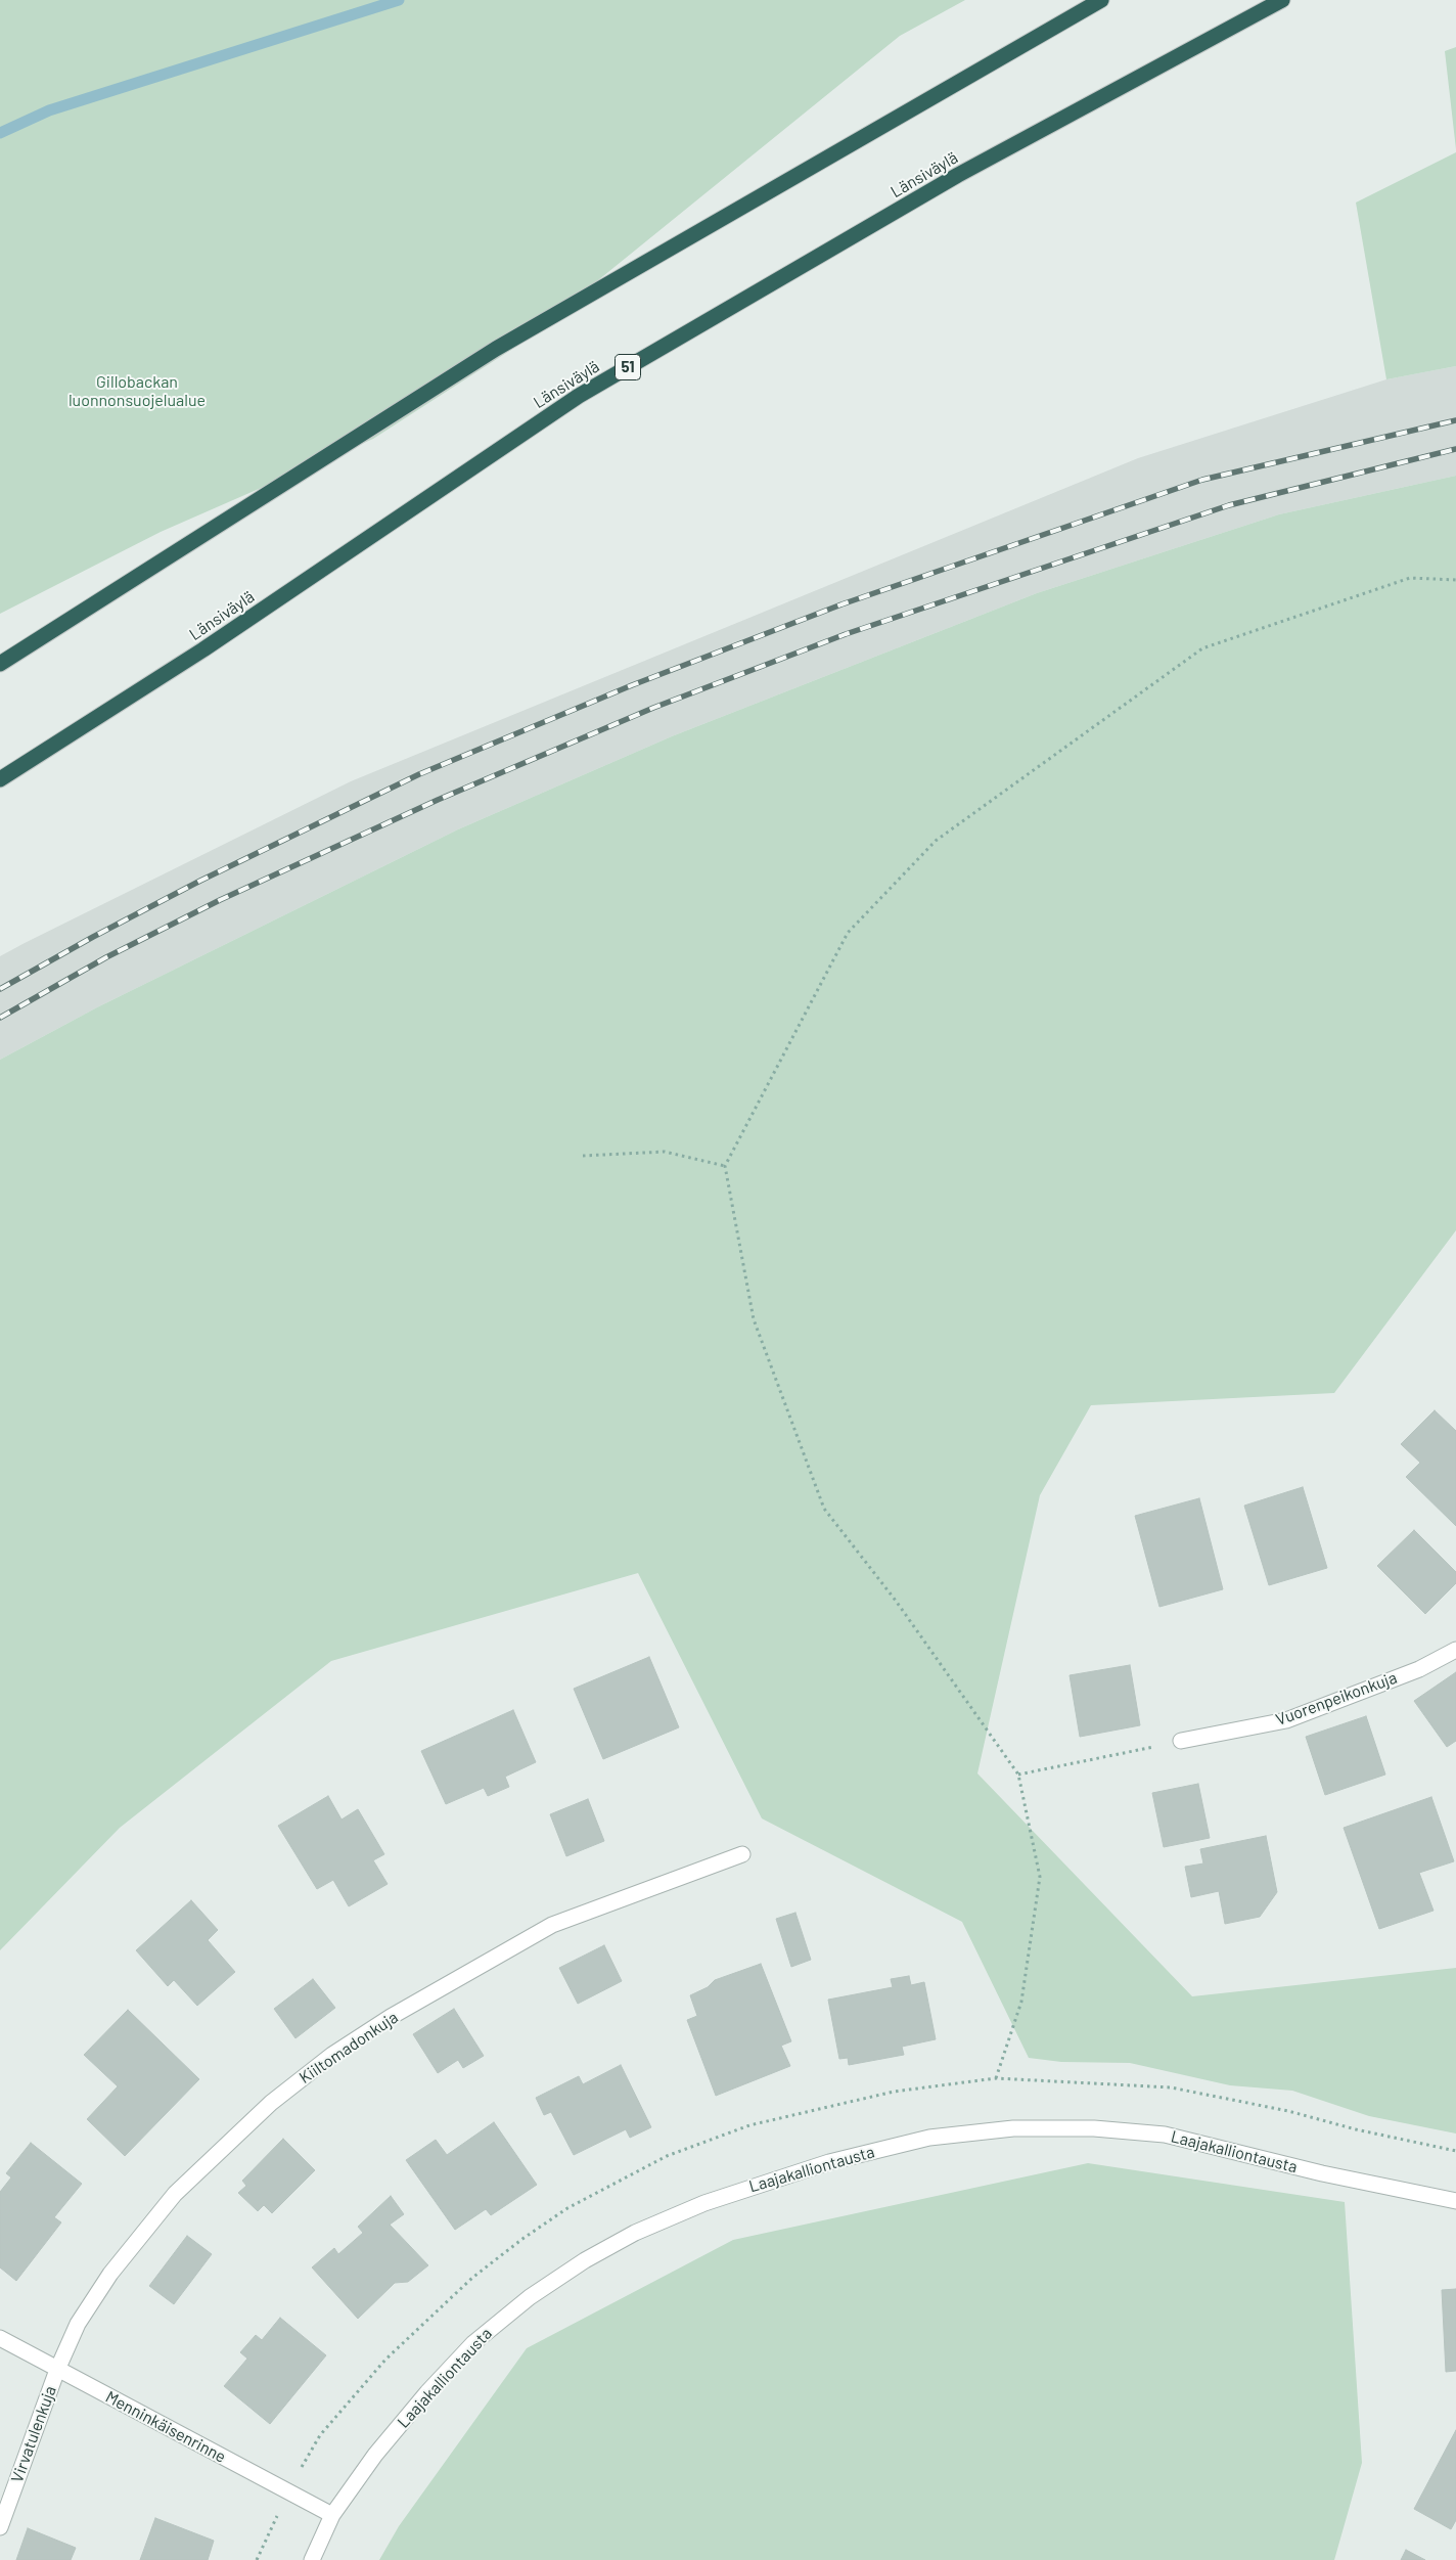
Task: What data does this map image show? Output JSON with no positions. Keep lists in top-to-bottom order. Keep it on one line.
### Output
{"streets":{"highway":["Länsiväylä","51"],"street":["Vuorenpeikonkuja","Kiiltomadonkuja","Laajakalliontausta","Menninkäisenrinne","Virvatulenkuja"]},"crossings":[["Kiiltomadonkuja","Menninkäisenrinne"],["Kiiltomadonkuja","Virvatulenkuja"],["Laajakalliontausta","Menninkäisenrinne"],["Menninkäisenrinne","Virvatulenkuja"]],"parks":["Gillobackan luonnonsuojelualue"]}
